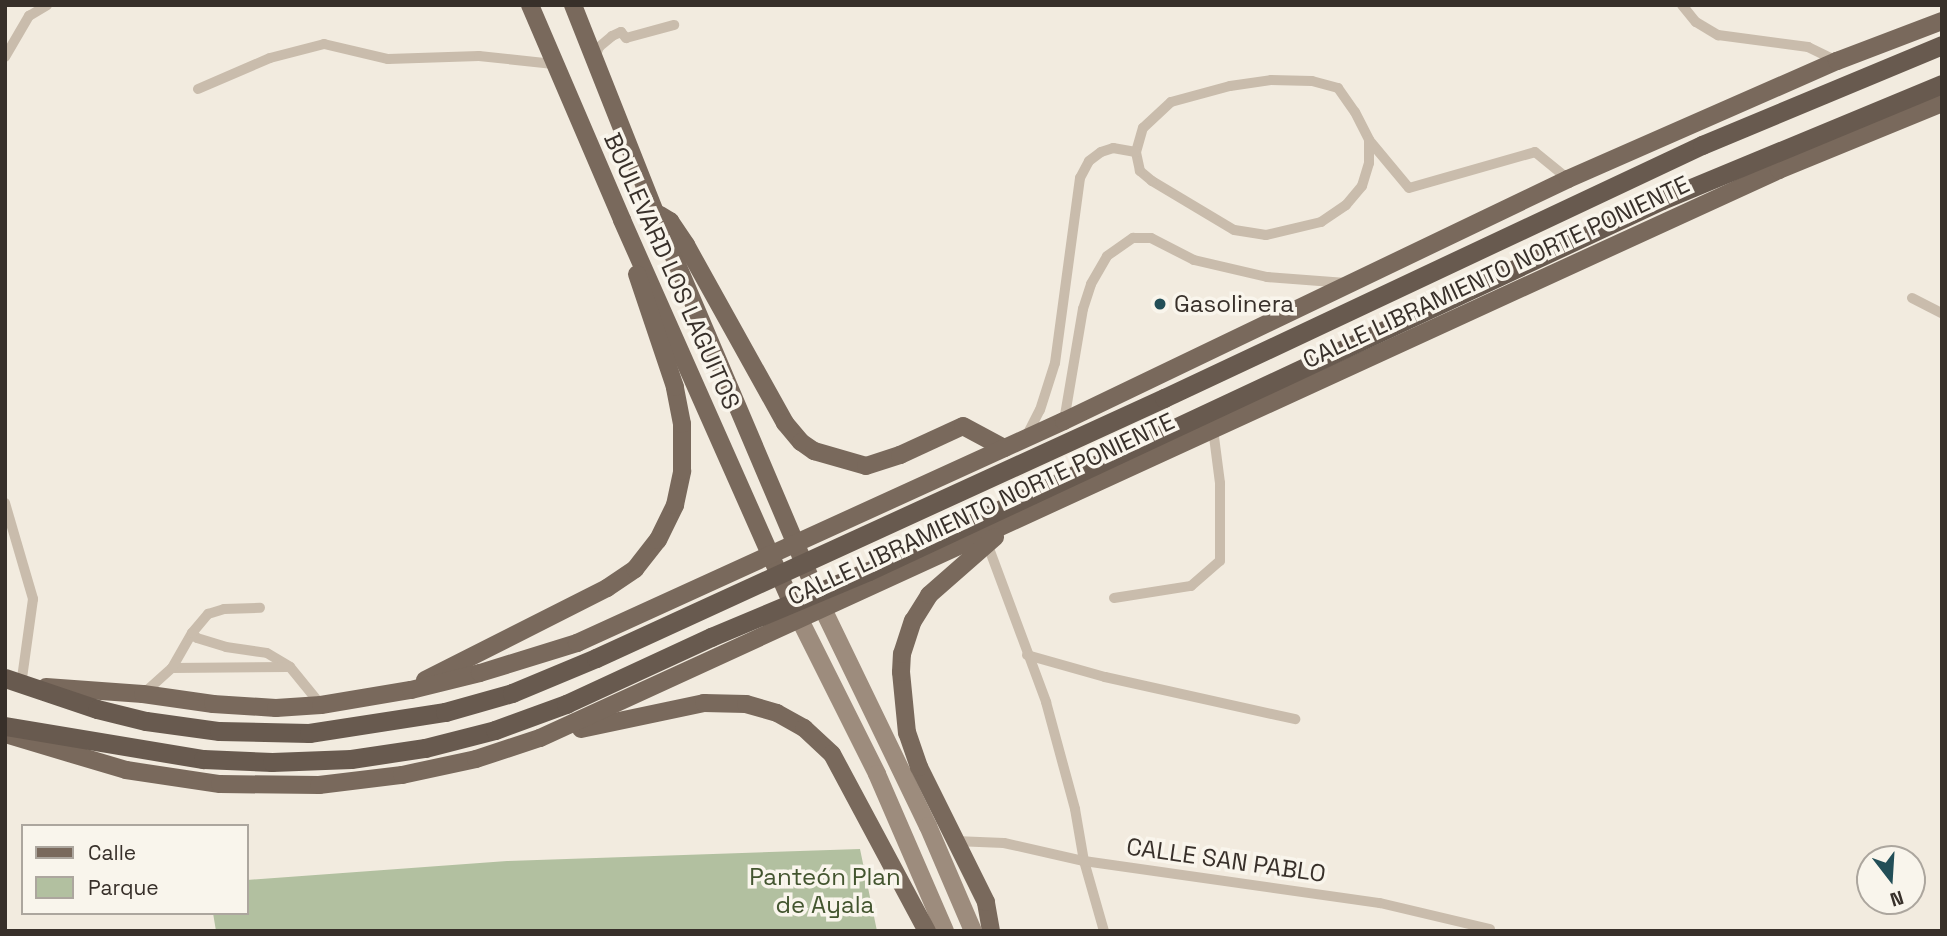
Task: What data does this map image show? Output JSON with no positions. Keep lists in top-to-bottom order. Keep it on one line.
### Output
{"streets":{"highway":["CALLE LIBRAMIENTO NORTE PONIENTE"],"main road":["BOULEVARD LOS LAGUITOS"],"lane":["CALLE SAN PABLO"]},"crossings":[["BOULEVARD LOS LAGUITOS","CALLE LIBRAMIENTO NORTE PONIENTE"]],"parks":["Panteón Plan de Ayala"],"places":["Gasolinera"],"legend":["Calle","Parque"],"north":"bottom"}
